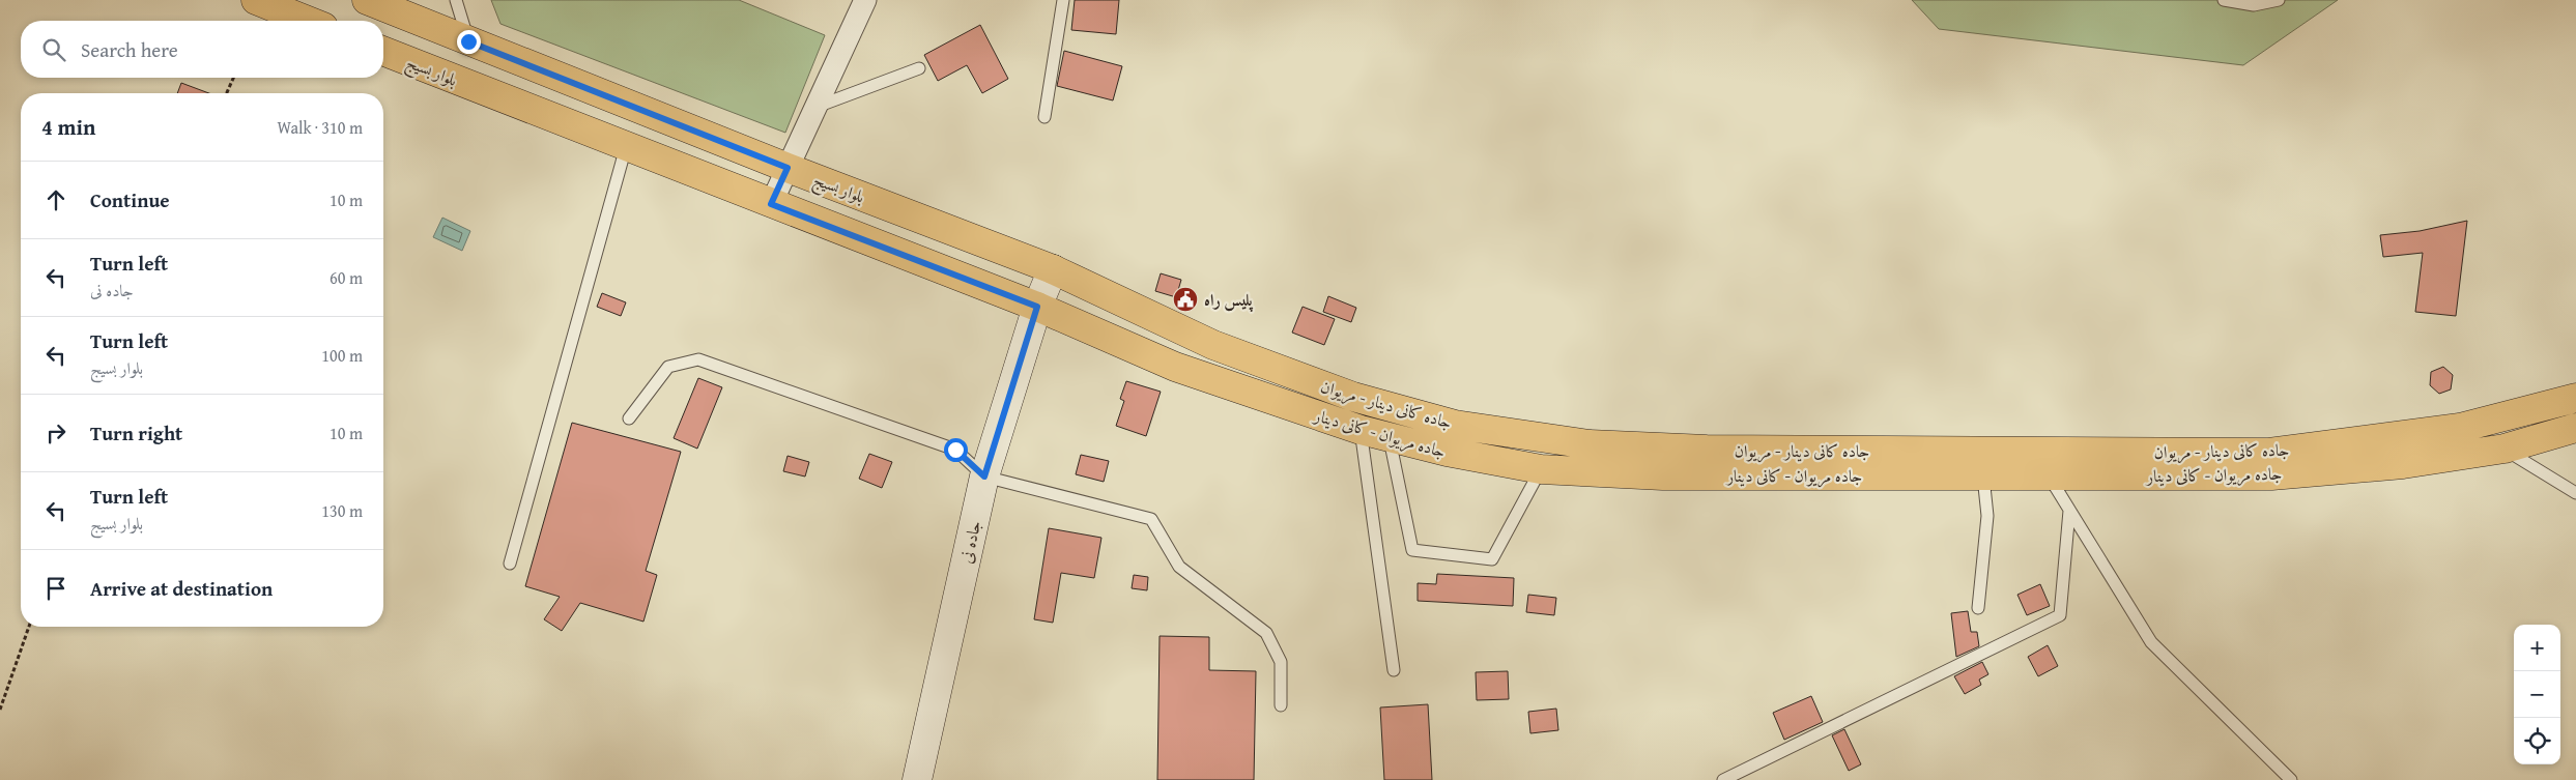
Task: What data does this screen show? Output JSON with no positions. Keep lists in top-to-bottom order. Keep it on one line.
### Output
{"streets":{"main road":["بلوار بسیج","جاده کانی دینار - مریوان","جاده مریوان - کانی دینار","جاده نی"]},"crossings":[["بلوار بسیج","جاده کانی دینار - مریوان"],["بلوار بسیج","جاده مریوان - کانی دینار"],["بلوار بسیج","جاده نی"],["جاده کانی دینار - مریوان","جاده مریوان - کانی دینار"],["جاده کانی دینار - مریوان","جاده نی"],["جاده مریوان - کانی دینار","جاده نی"]],"places":{"public building":["پلیس راه"]},"page":{"search":"Search here","heading":["4 min","Walk · 310 m"],"list":[["Continue","10 m"],["Turn left","جاده نی","60 m"],["Turn left","بلوار بسیج","100 m"],["Turn right","10 m"],["Turn left","بلوار بسیج","130 m"],"Arrive at destination"],"map_buttons":["+","−"]}}
